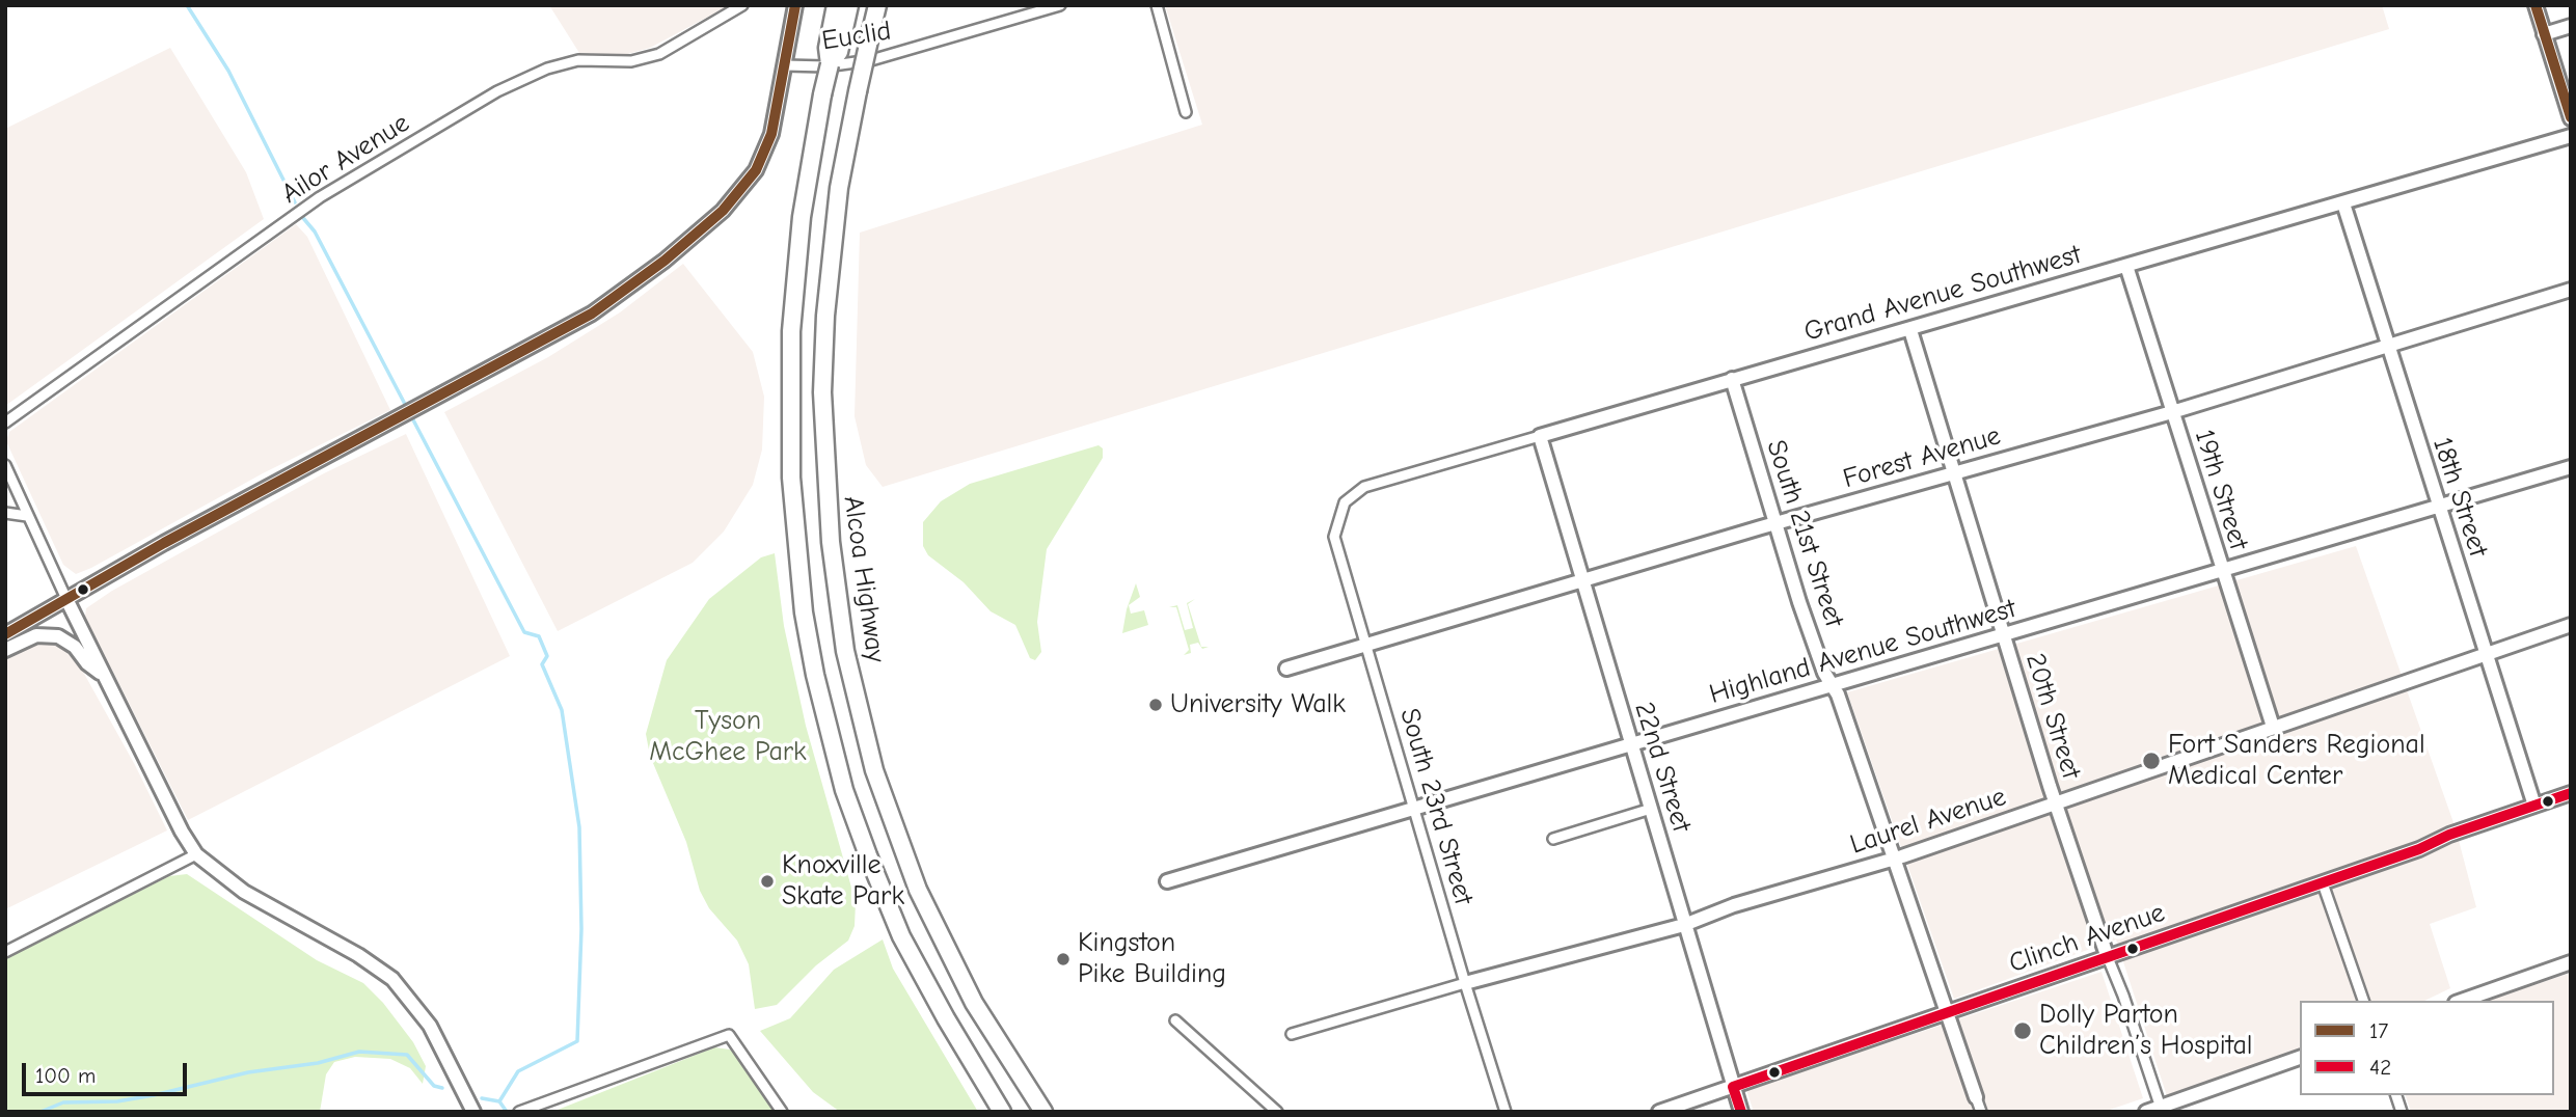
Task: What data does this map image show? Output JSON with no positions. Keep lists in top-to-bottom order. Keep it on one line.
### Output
{"streets":{"highway":["Alcoa Highway"],"street":["Euclid","Ailor Avenue","Grand Avenue Southwest","Forest Avenue","19th Street","18th Street","South 21st Street","Highland Avenue Southwest","20th Street","22nd Street","South 23rd Street","Laurel Avenue","Clinch Avenue"]},"crossings":[["Grand Avenue Southwest","19th Street"],["Grand Avenue Southwest","18th Street"],["Grand Avenue Southwest","South 21st Street"],["Grand Avenue Southwest","20th Street"],["Grand Avenue Southwest","22nd Street"],["Grand Avenue Southwest","South 23rd Street"],["Forest Avenue","19th Street"],["Forest Avenue","18th Street"],["Forest Avenue","South 21st Street"],["Forest Avenue","20th Street"],["Forest Avenue","22nd Street"],["Forest Avenue","South 23rd Street"],["19th Street","Highland Avenue Southwest"],["19th Street","Laurel Avenue"],["18th Street","Highland Avenue Southwest"],["18th Street","Laurel Avenue"],["18th Street","Clinch Avenue"],["South 21st Street","Highland Avenue Southwest"],["South 21st Street","Laurel Avenue"],["South 21st Street","Clinch Avenue"],["Highland Avenue Southwest","20th Street"],["Highland Avenue Southwest","22nd Street"],["Highland Avenue Southwest","South 23rd Street"],["20th Street","Laurel Avenue"],["20th Street","Clinch Avenue"],["22nd Street","Laurel Avenue"],["22nd Street","Clinch Avenue"],["South 23rd Street","Laurel Avenue"]],"parks":["Tyson McGhee Park"],"places":["University Walk","Fort Sanders Regional Medical Center","Knoxville Skate Park","Kingston Pike Building","Dolly Parton Children’s Hospital"],"lines":["transit line 17","transit line 42"],"legend":["17","42"],"scale_bar":"100 m"}
